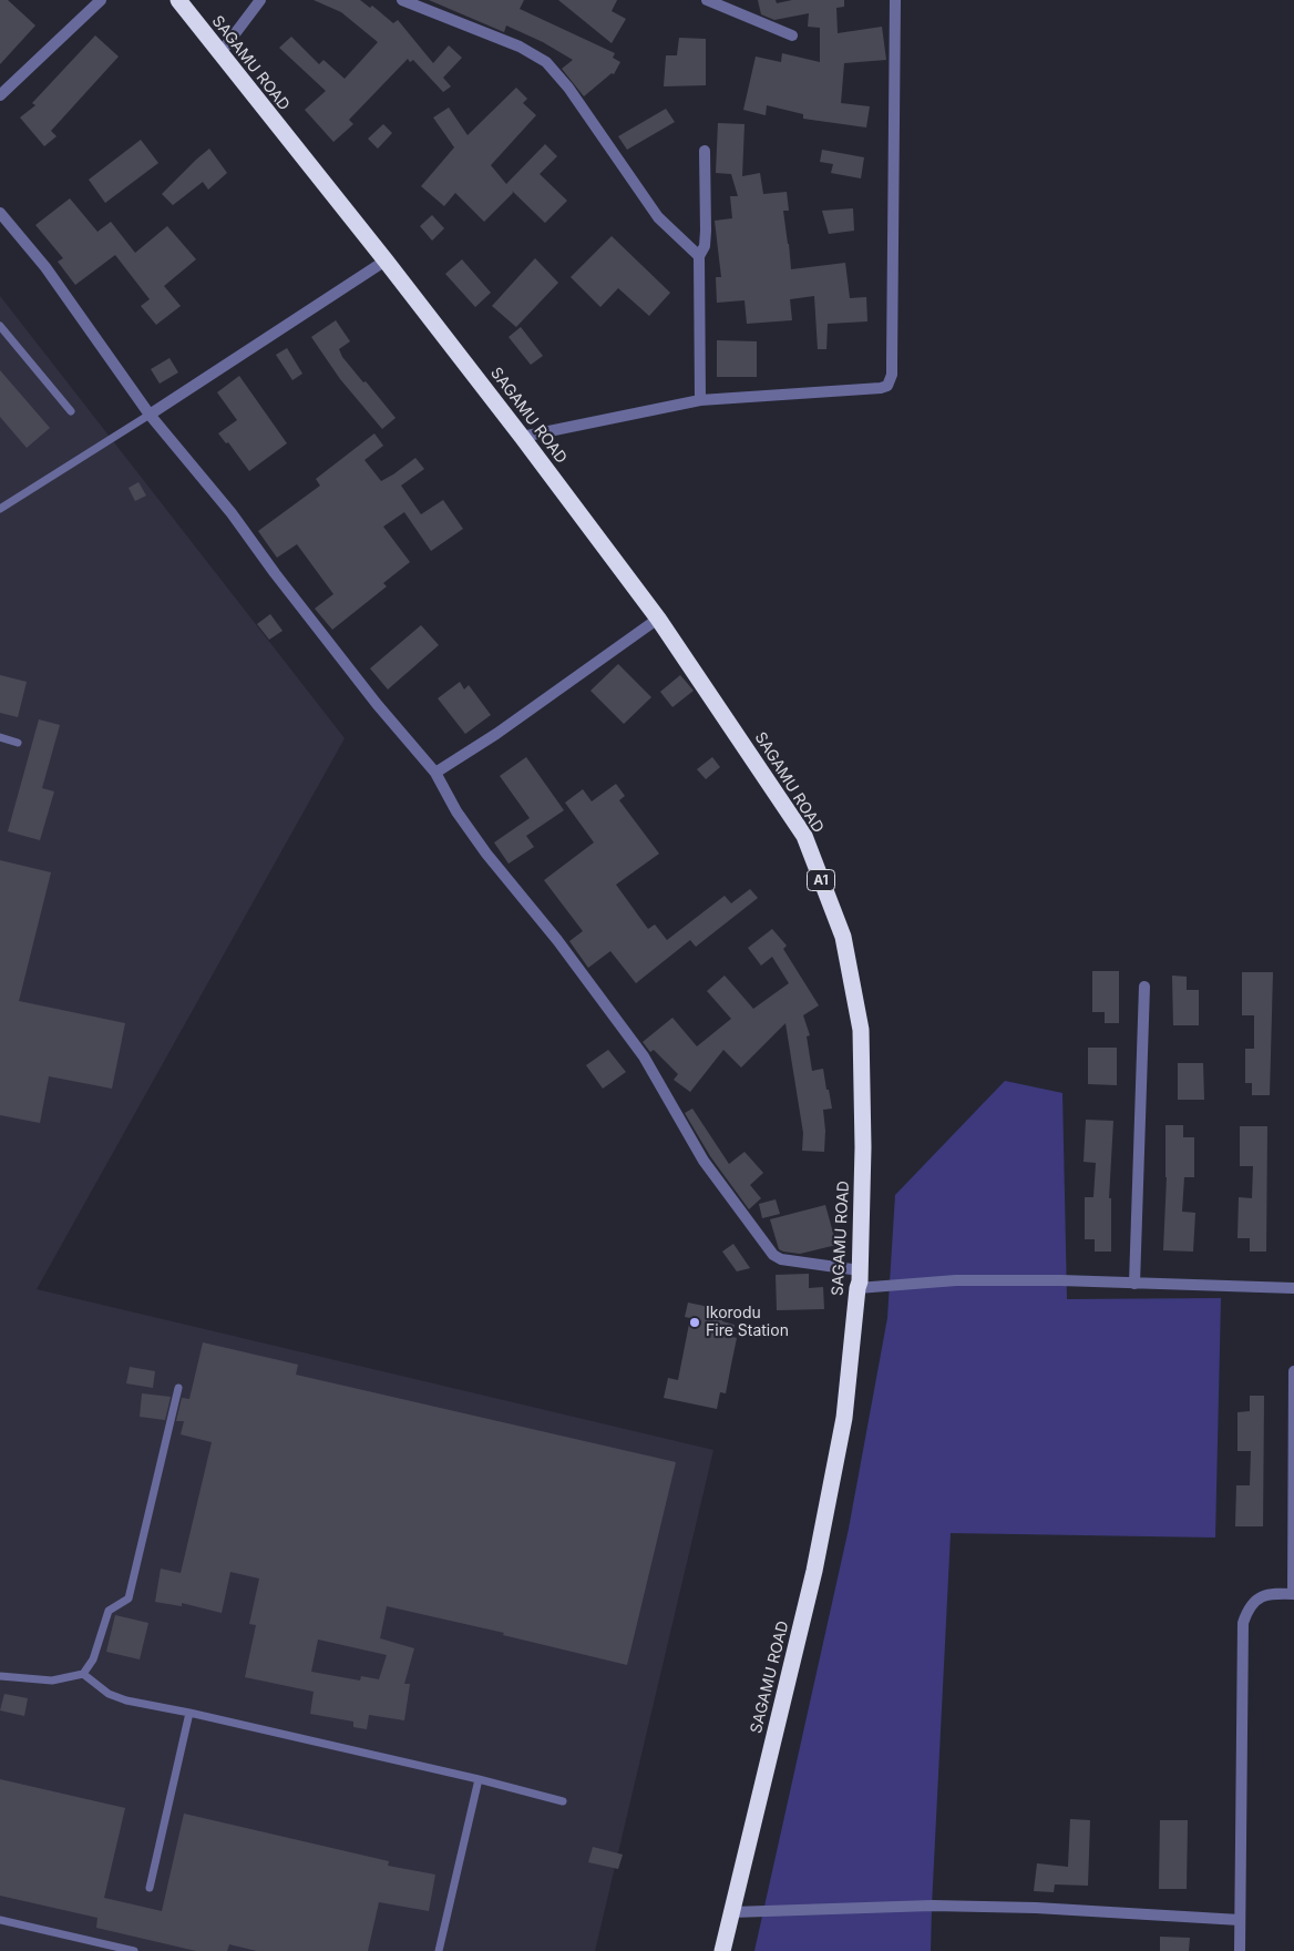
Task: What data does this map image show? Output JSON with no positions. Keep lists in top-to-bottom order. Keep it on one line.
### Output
{"streets":{"highway":["SAGAMU ROAD","A1"]},"places":["Ikorodu Fire Station"]}
